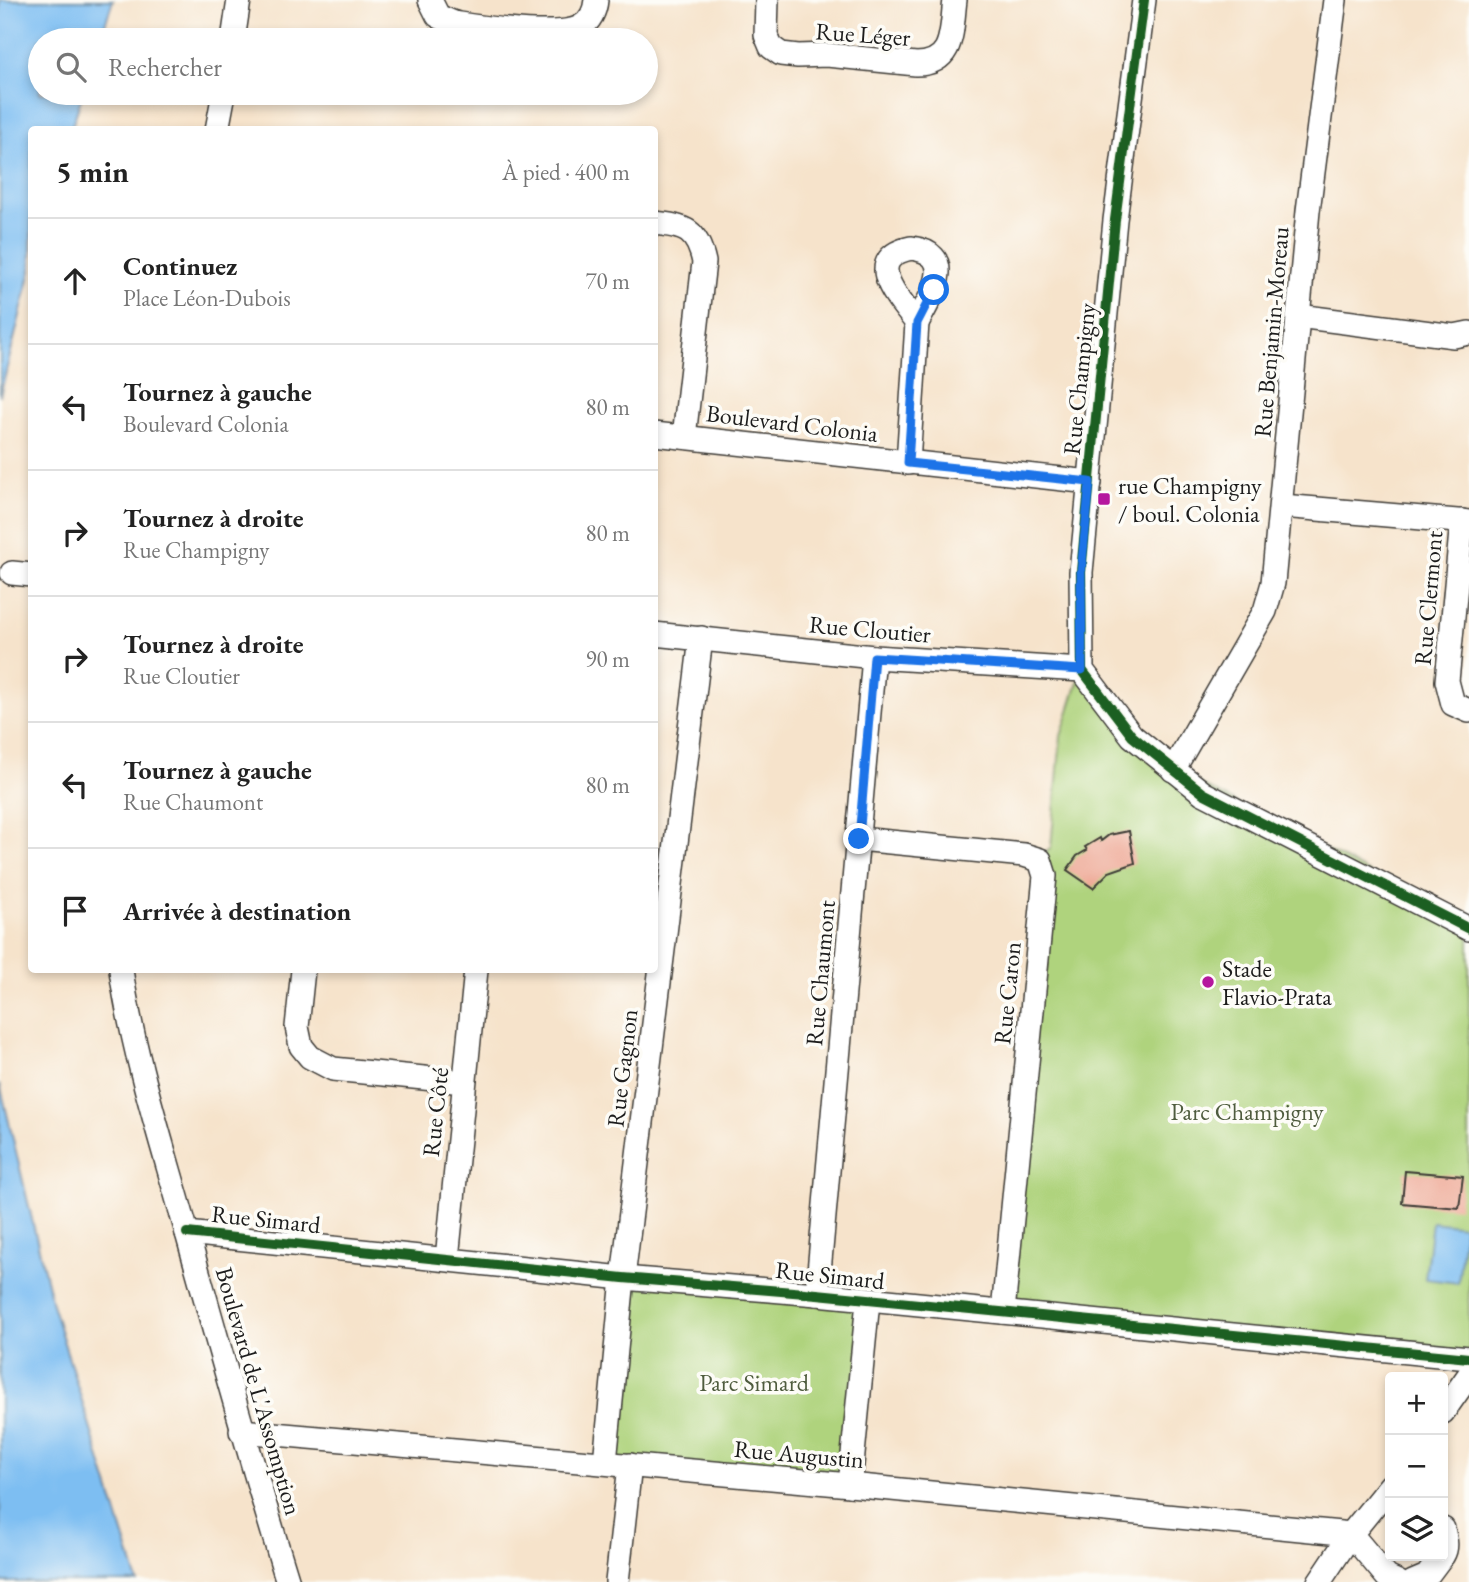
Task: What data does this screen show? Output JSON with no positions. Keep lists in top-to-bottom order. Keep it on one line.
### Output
{"streets":{"street":["Rue Léger","Rue Benjamin-Moreau","Rue Champigny","Boulevard Colonia","Rue Clermont","Rue Cloutier","Rue Chaumont","Rue Caron","Rue Gagnon","Rue Côté","Rue Simard","Boulevard de L'Assomption","Rue Augustin"]},"crossings":[["Rue Champigny","Boulevard Colonia"],["Rue Champigny","Rue Cloutier"],["Rue Cloutier","Rue Chaumont"],["Rue Cloutier","Rue Gagnon"],["Rue Chaumont","Rue Caron"],["Rue Chaumont","Rue Simard"],["Rue Caron","Rue Simard"],["Rue Gagnon","Rue Simard"],["Rue Gagnon","Rue Augustin"],["Rue Côté","Rue Simard"],["Rue Simard","Boulevard de L'Assomption"],["Boulevard de L'Assomption","Rue Augustin"]],"parks":["Parc Champigny","Parc Simard"],"places":{"transit":["rue Champigny / boul. Colonia"],"other":["Stade Flavio-Prata"]},"page":{"search":"Rechercher","heading":["5 min","À pied · 400 m"],"list":[["Continuez","Place Léon-Dubois","70 m"],["Tournez à gauche","Boulevard Colonia","80 m"],["Tournez à droite","Rue Champigny","80 m"],["Tournez à droite","Rue Cloutier","90 m"],["Tournez à gauche","Rue Chaumont","80 m"],"Arrivée à destination"],"map_buttons":["+","−"]}}
